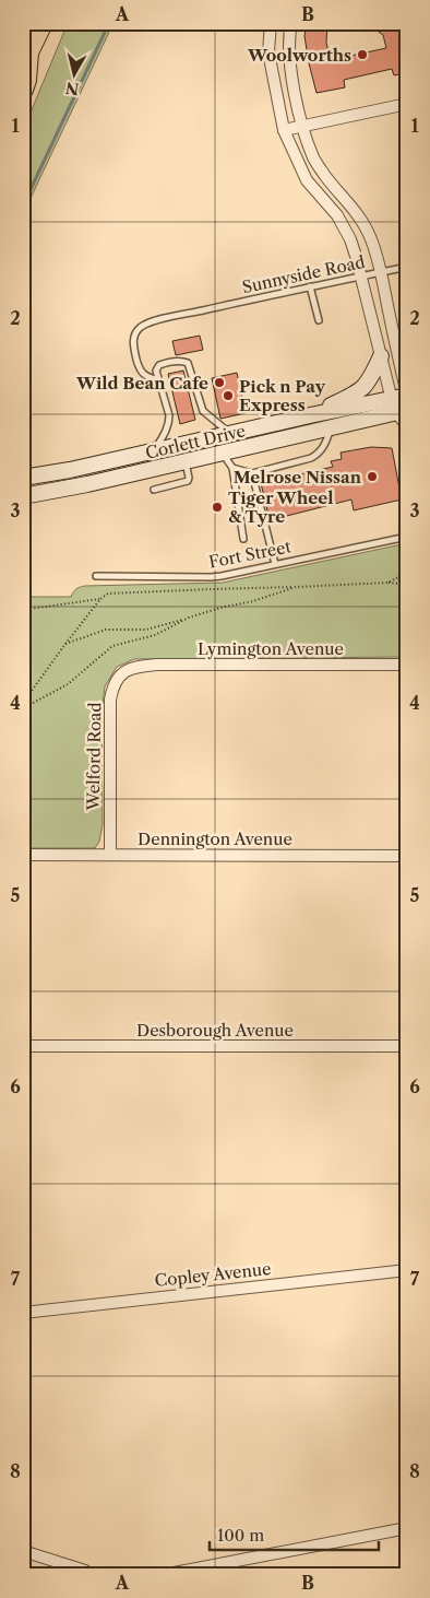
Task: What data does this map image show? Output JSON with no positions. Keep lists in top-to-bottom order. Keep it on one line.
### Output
{"streets":{"main road":["Corlett Drive"],"street":["Lymington Avenue","Welford Road","Dennington Avenue","Desborough Avenue","Copley Avenue"],"lane":["Sunnyside Road","Fort Street"]},"crossings":[["Lymington Avenue","Welford Road"],["Welford Road","Dennington Avenue"]],"places":["Woolworths","Wild Bean Cafe","Pick n Pay Express","Melrose Nissan","Tiger Wheel & Tyre"],"scale_bar":"100 m","north":"bottom","grid":{"columns":["A","B"],"rows":["1","2","3","4","5","6","7","8"]}}
